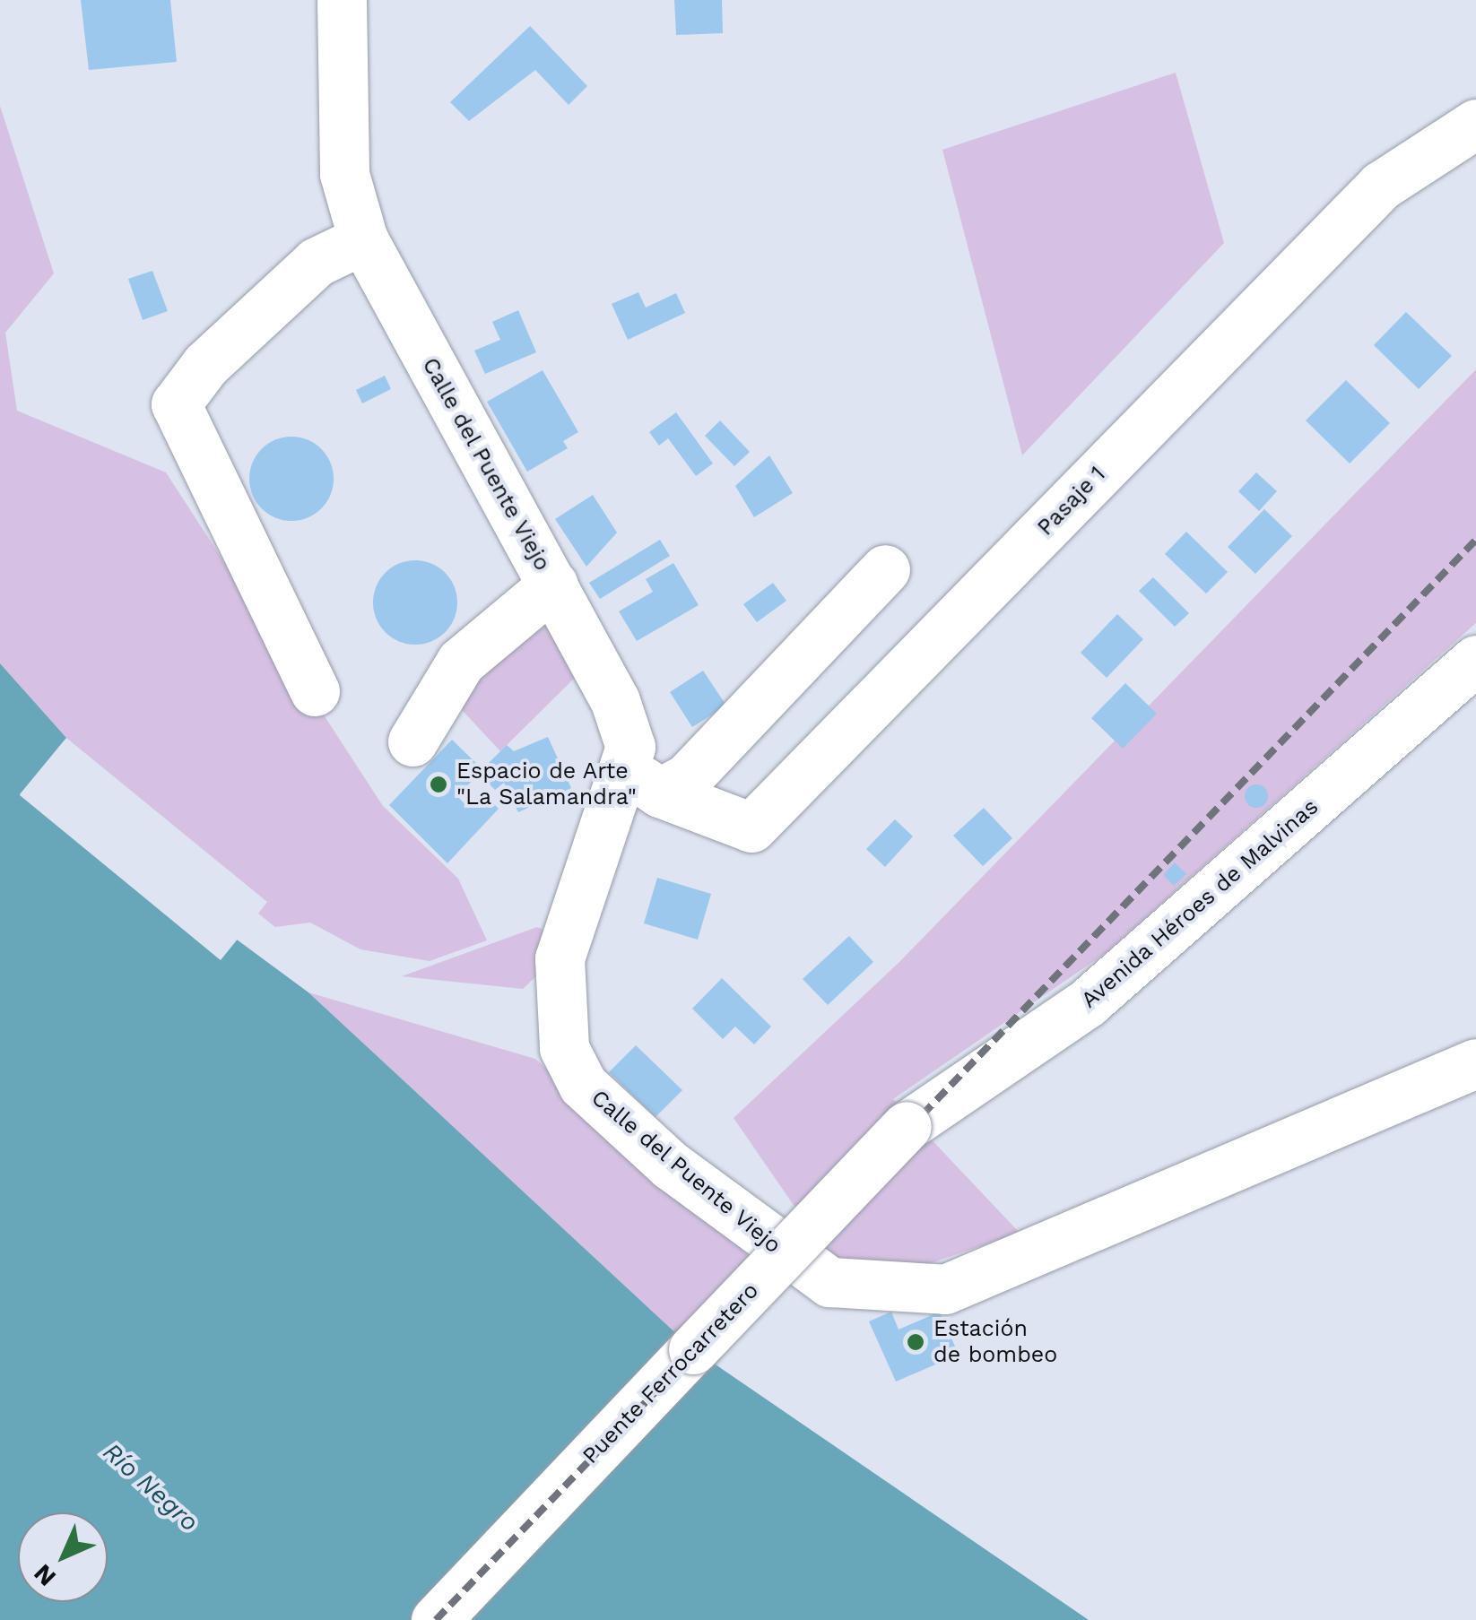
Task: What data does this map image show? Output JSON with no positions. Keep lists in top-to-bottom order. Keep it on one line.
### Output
{"streets":{"street":["Calle del Puente Viejo","Pasaje 1","Avenida Héroes de Malvinas","Puente Ferrocarretero"]},"crossings":[["Calle del Puente Viejo","Pasaje 1"],["Avenida Héroes de Malvinas","Puente Ferrocarretero"]],"water":["Río Negro"],"places":["Espacio de Arte \"La Salamandra\"","Estación de bombeo"],"north":"bottom left"}
